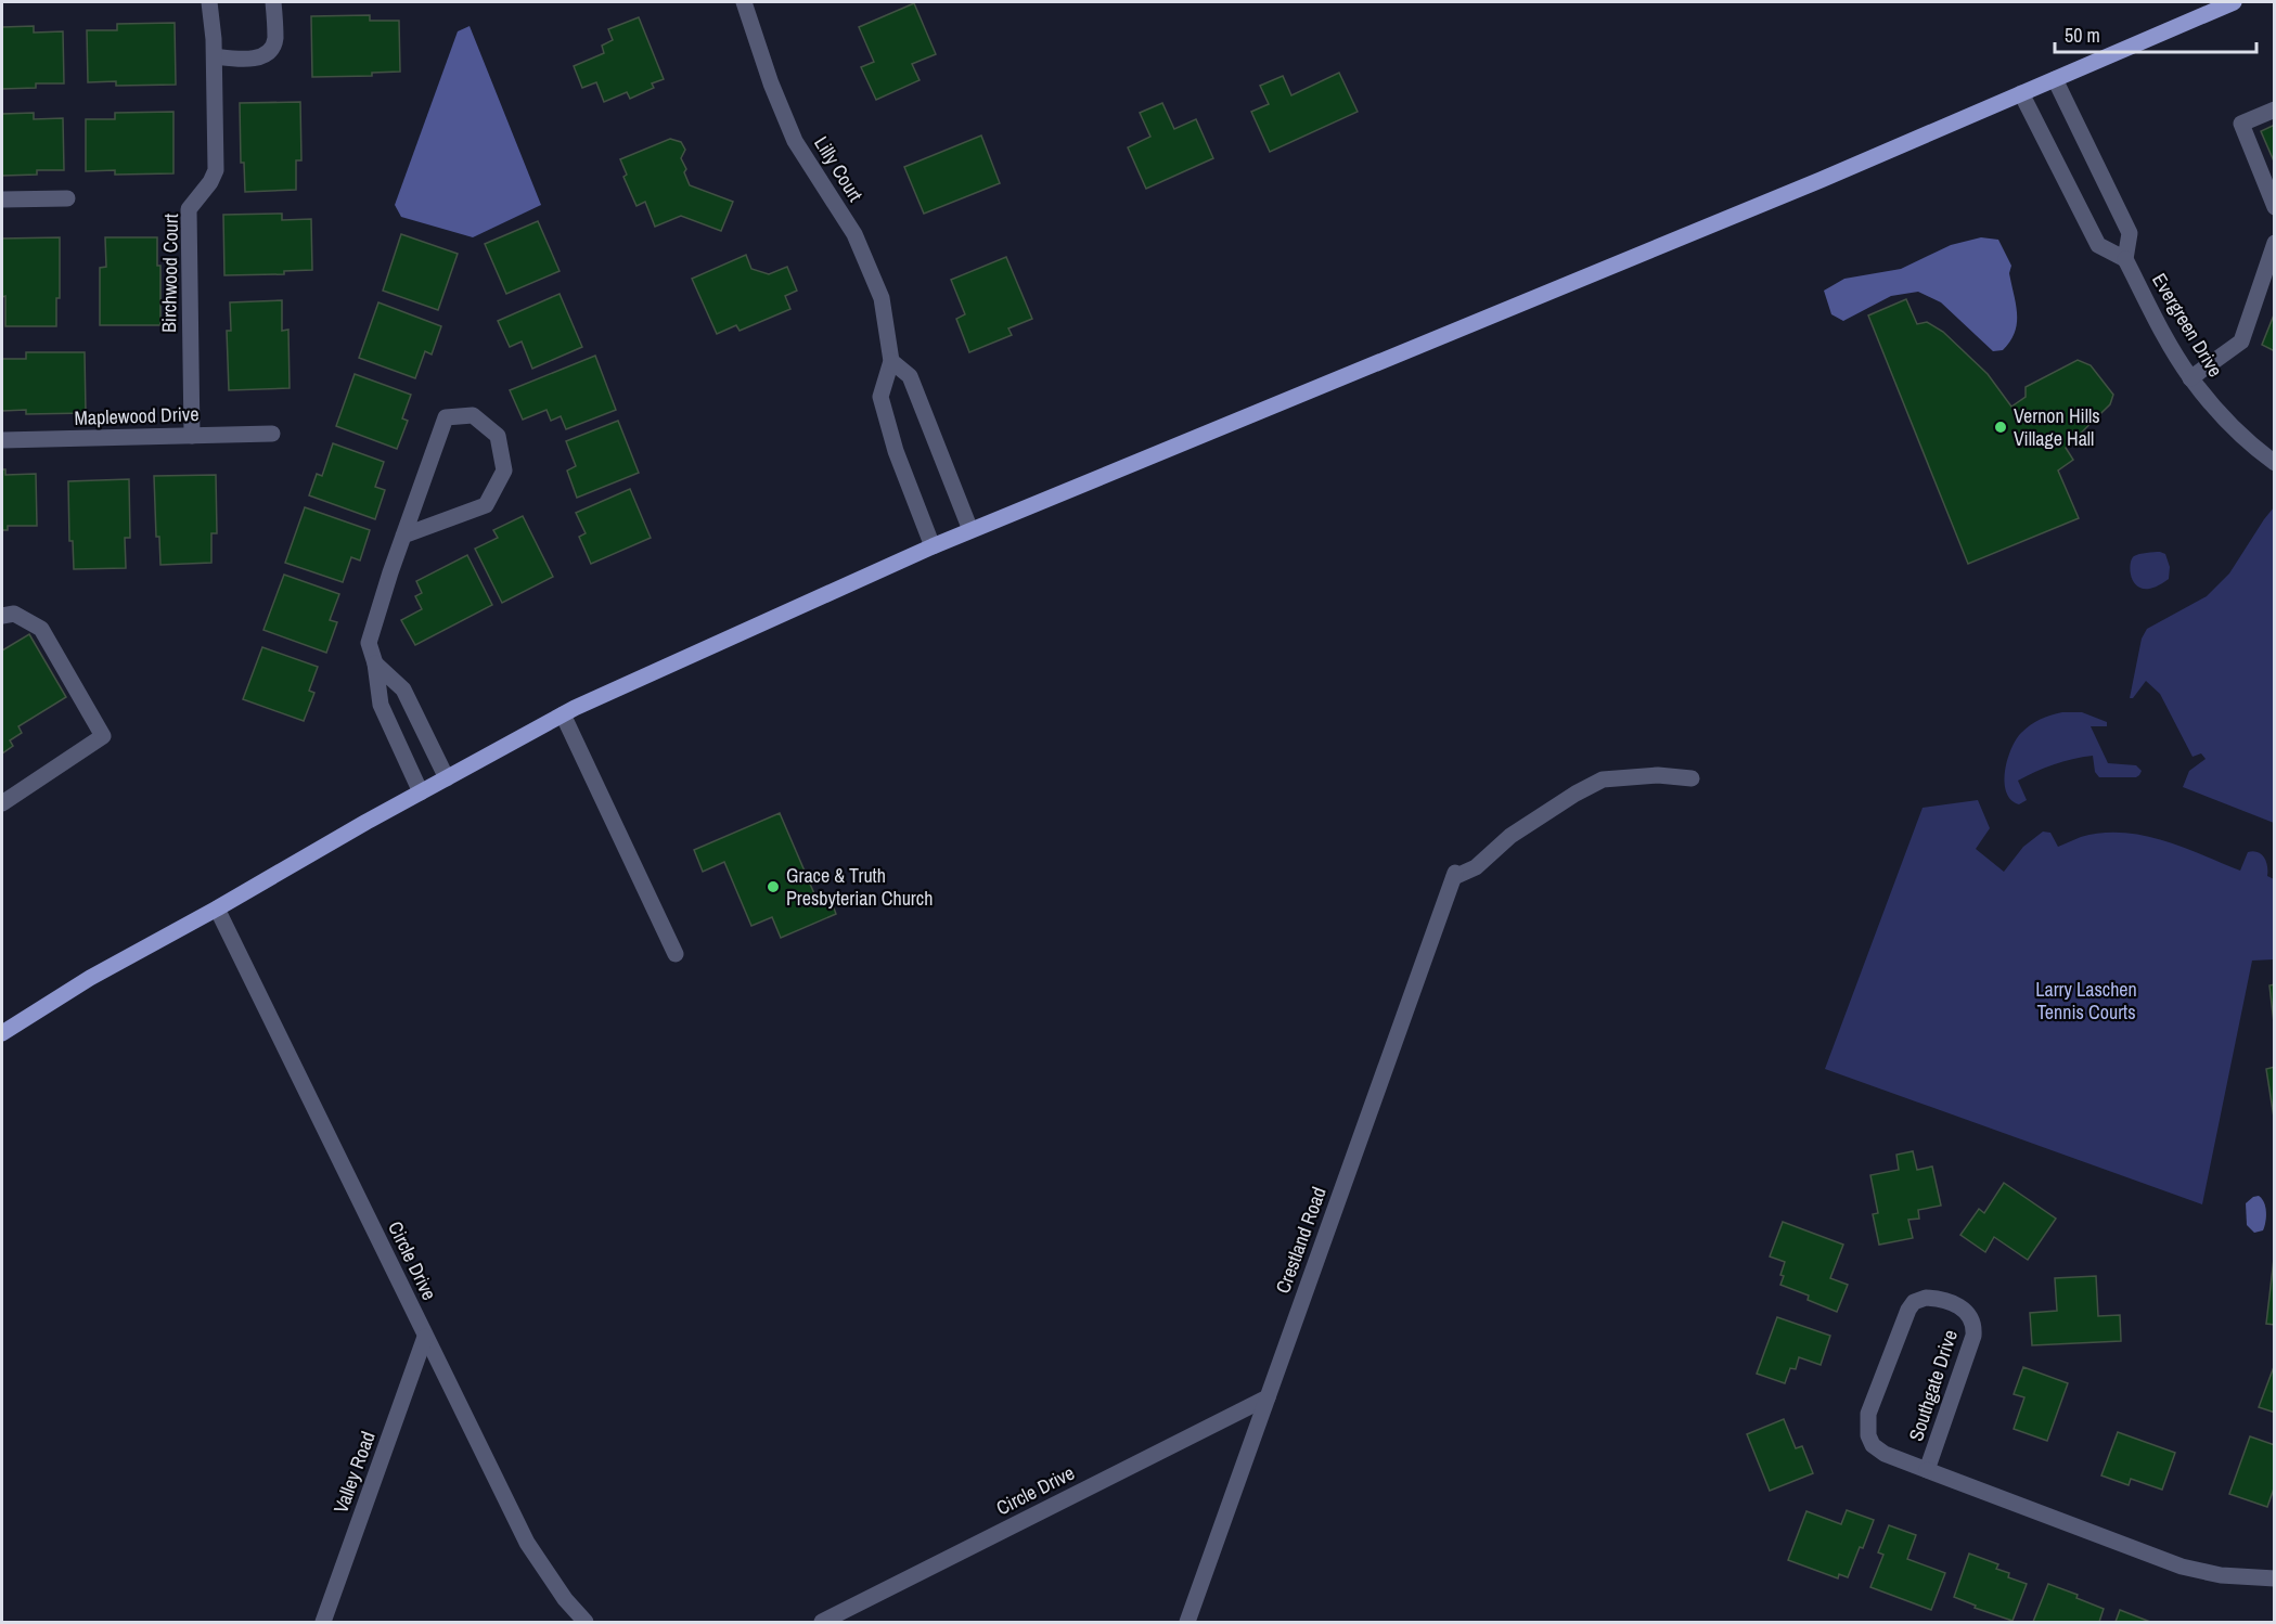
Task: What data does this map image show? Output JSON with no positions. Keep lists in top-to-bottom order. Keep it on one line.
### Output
{"streets":{"street":["Lilly Court","Birchwood Court","Evergreen Drive","Maplewood Drive","Crestland Road","Circle Drive","Southgate Drive","Valley Road"]},"crossings":[["Birchwood Court","Maplewood Drive"],["Crestland Road","Circle Drive"],["Circle Drive","Valley Road"]],"parks":["Larry Laschen Tennis Courts"],"places":["Vernon Hills Village Hall","Grace & Truth Presbyterian Church"],"scale_bar":"50 m"}
